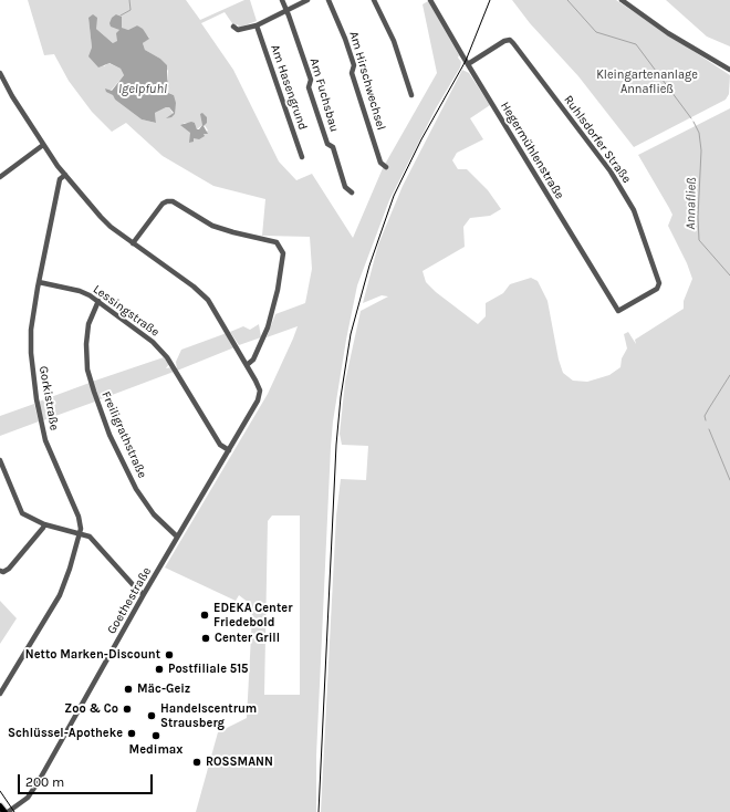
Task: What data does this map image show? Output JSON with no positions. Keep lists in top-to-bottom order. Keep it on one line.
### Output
{"streets":{"street":["Am Hirschwechsel","Am Hasengrund","Am Fuchsbau","Ruhlsdorfer Straße","Hegermühlenstraße","Lessingstraße","Gorkistraße","Freiligrathstraße","Goethestraße"]},"crossings":[["Ruhlsdorfer Straße","Hegermühlenstraße"],["Lessingstraße","Gorkistraße"],["Lessingstraße","Freiligrathstraße"],["Lessingstraße","Goethestraße"],["Freiligrathstraße","Goethestraße"]],"water":["Igelpfuhl","Annafließ"],"parks":["Kleingartenanlage Annafließ"],"places":["EDEKA Center Friedebold","Center Grill","Netto Marken-Discount","Postfiliale 515","Mäc-Geiz","Zoo & Co","Handelscentrum Strausberg","Schlüssel-Apotheke","Medimax","ROSSMANN"],"scale_bar":"200 m"}
